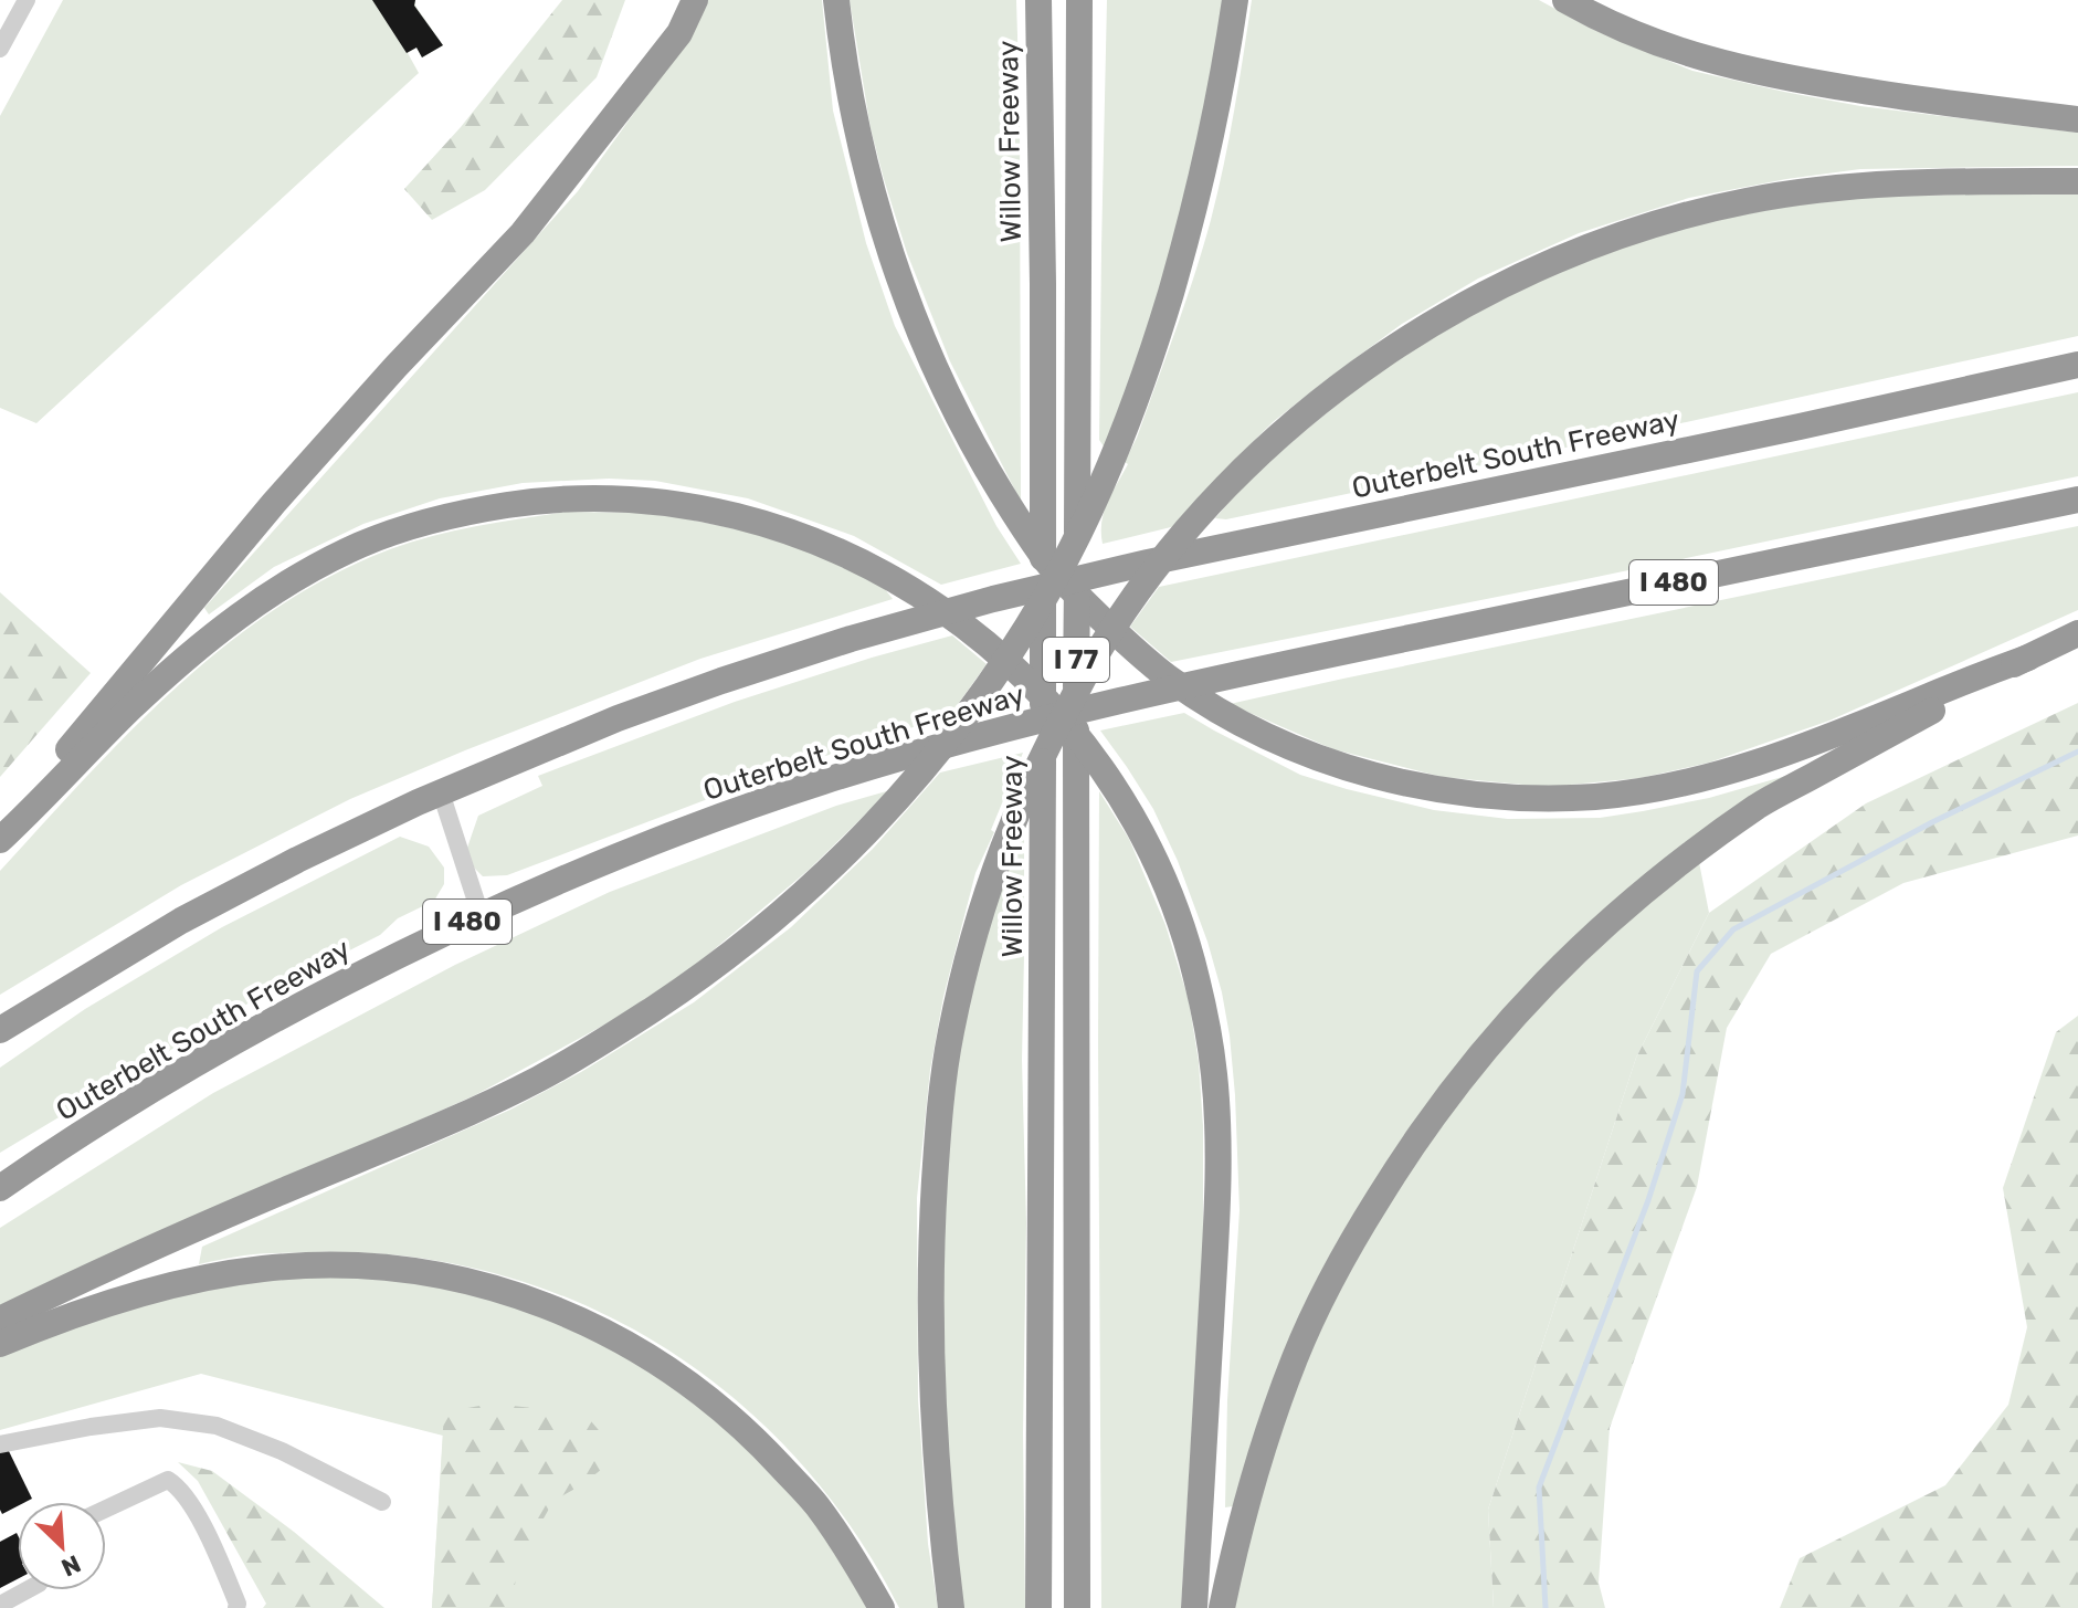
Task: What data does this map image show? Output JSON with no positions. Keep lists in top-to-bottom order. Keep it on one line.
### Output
{"streets":{"highway":["Willow Freeway","Outerbelt South Freeway","I 480","I 77"]},"north":"bottom right"}
